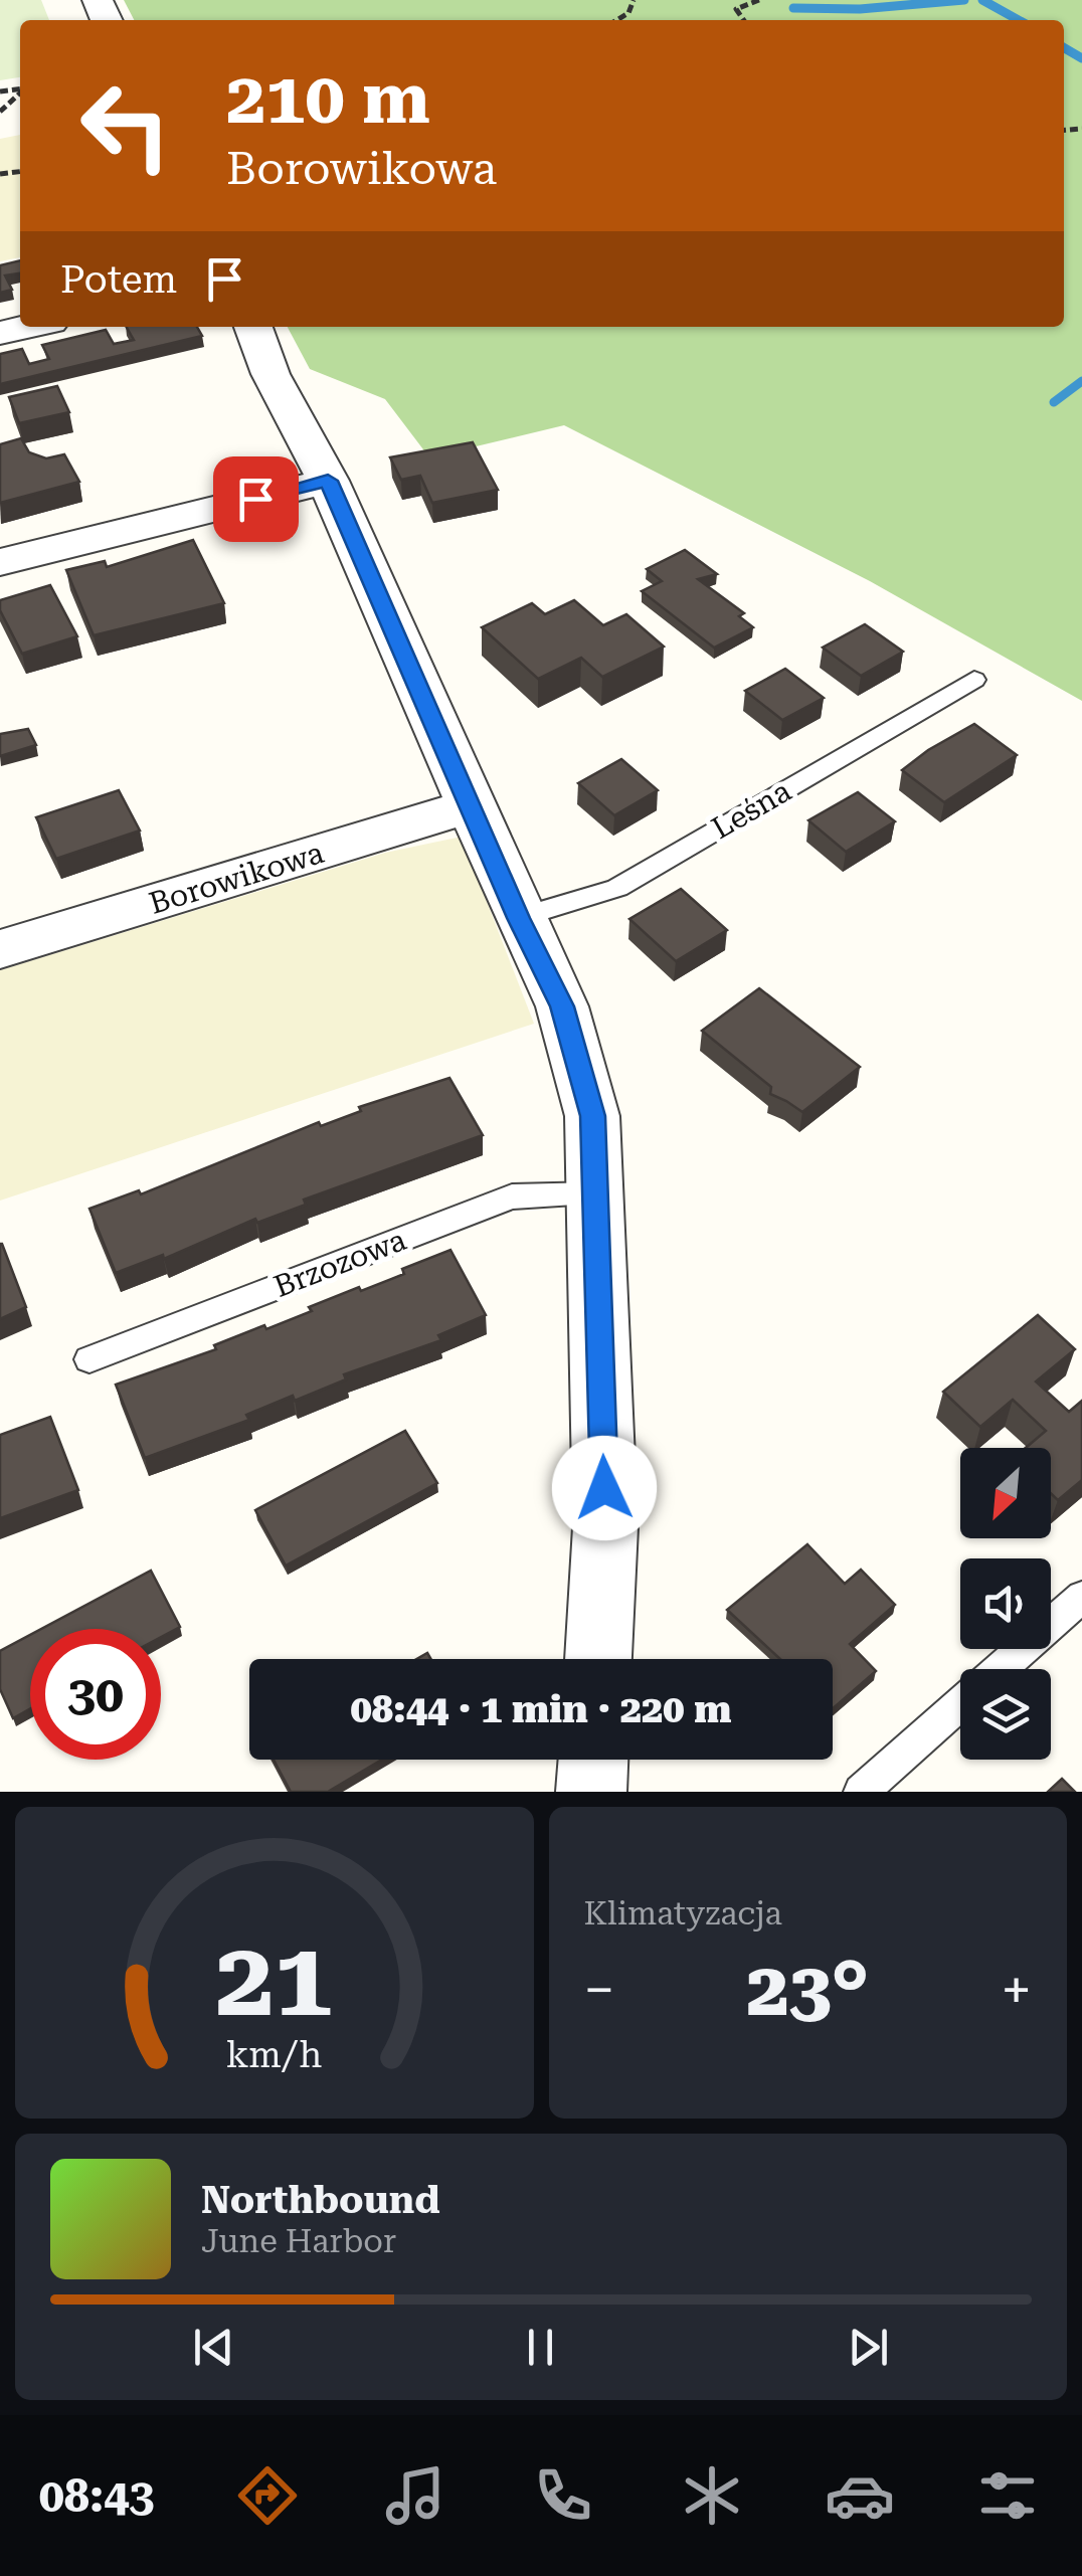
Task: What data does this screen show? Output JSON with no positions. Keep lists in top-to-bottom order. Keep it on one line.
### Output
{"streets":{"street":["Borowikowa"],"lane":["Leśna","Brzozowa"]},"north":"bottom left","page":{"turn":["210 m","Borowikowa"],"then":"Potem","limit":"30","trip":"08:44 · 1 min · 220 m","tile":"Klimatyzacja","heat":["−","23°","+"],"song":["Northbound","June Harbor"],"tabs":"08:43","gauge":["21","km/h"]}}
